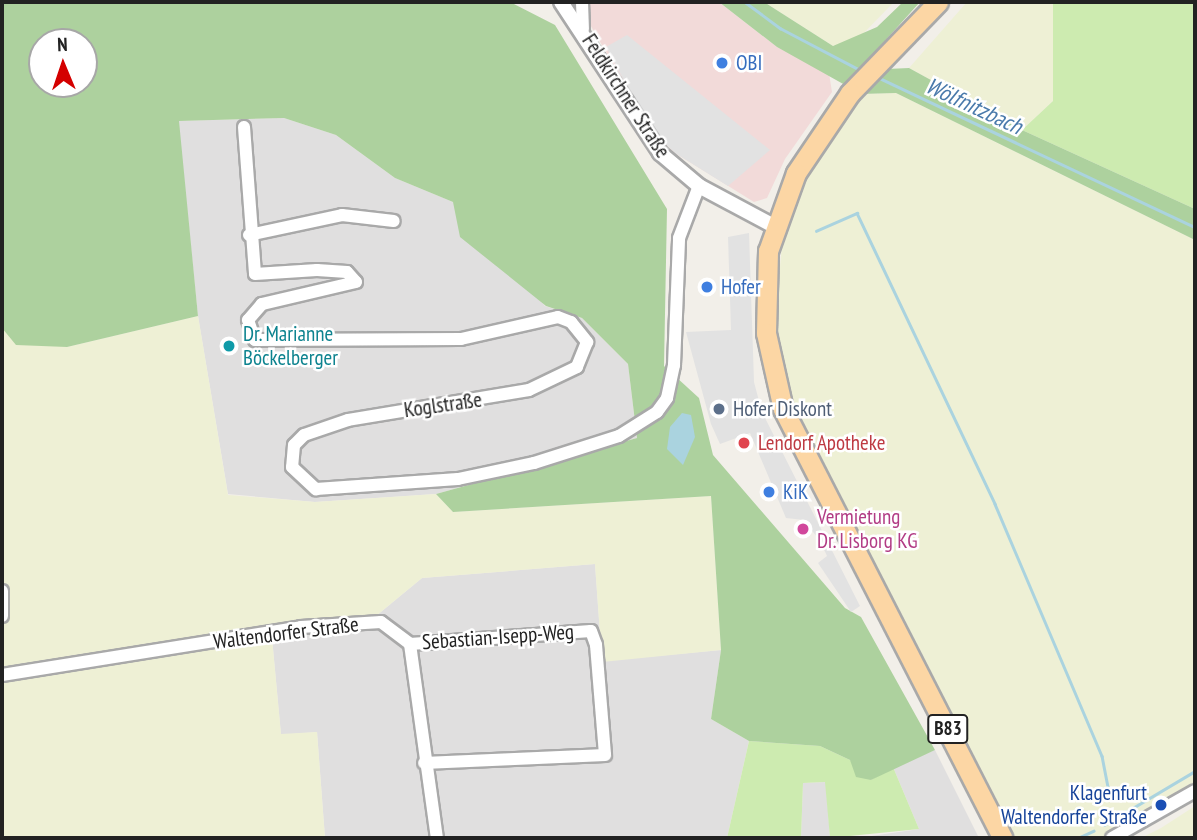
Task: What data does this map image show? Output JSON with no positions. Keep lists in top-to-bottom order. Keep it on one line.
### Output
{"streets":{"main road":["B83"],"street":["Feldkirchner Straße","Koglstraße","Waltendorfer Straße","Sebastian-Isepp-Weg"]},"crossings":[["Feldkirchner Straße","Koglstraße"],["Feldkirchner Straße","B83"],["Waltendorfer Straße","Sebastian-Isepp-Weg"]],"water":["Wölfnitzbach"],"places":["OBI","Hofer","Dr. Marianne Böckelberger","Hofer Diskont","Lendorf Apotheke","KiK","Vermietung Dr. Lisborg KG","Klagenfurt Waltendorfer Straße"],"north":"top"}
